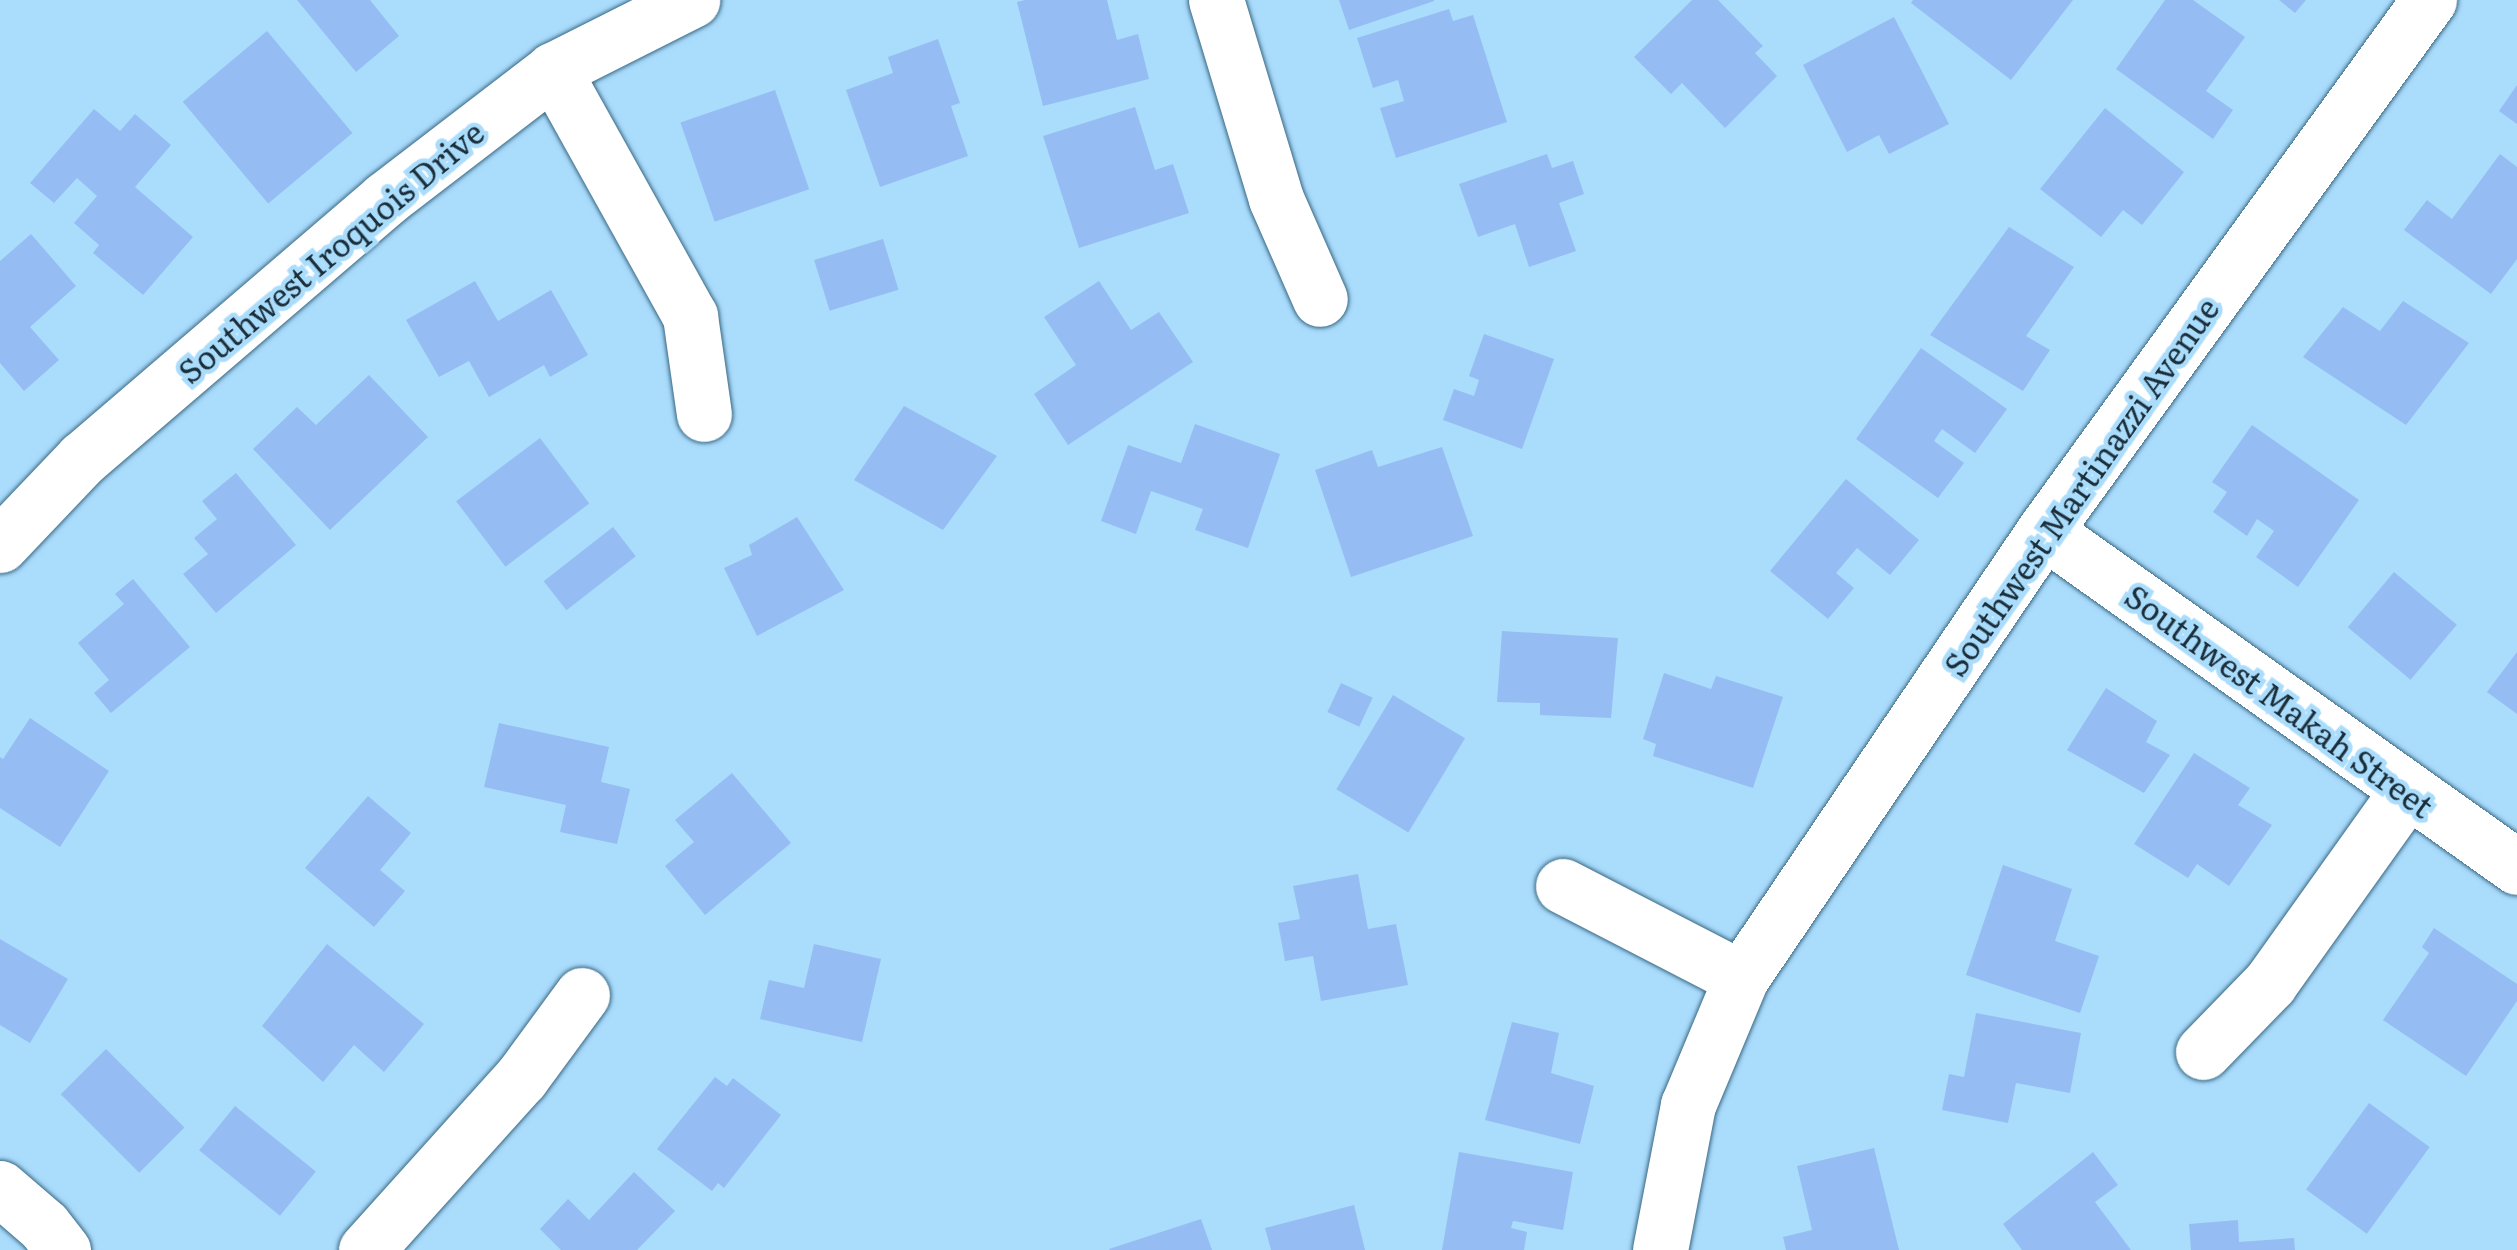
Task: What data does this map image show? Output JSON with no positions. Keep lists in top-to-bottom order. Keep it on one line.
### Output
{"streets":{"street":["Southwest Iroquois Drive","Southwest Martinazzi Avenue","Southwest Makah Street"]},"crossings":[["Southwest Martinazzi Avenue","Southwest Makah Street"]]}
